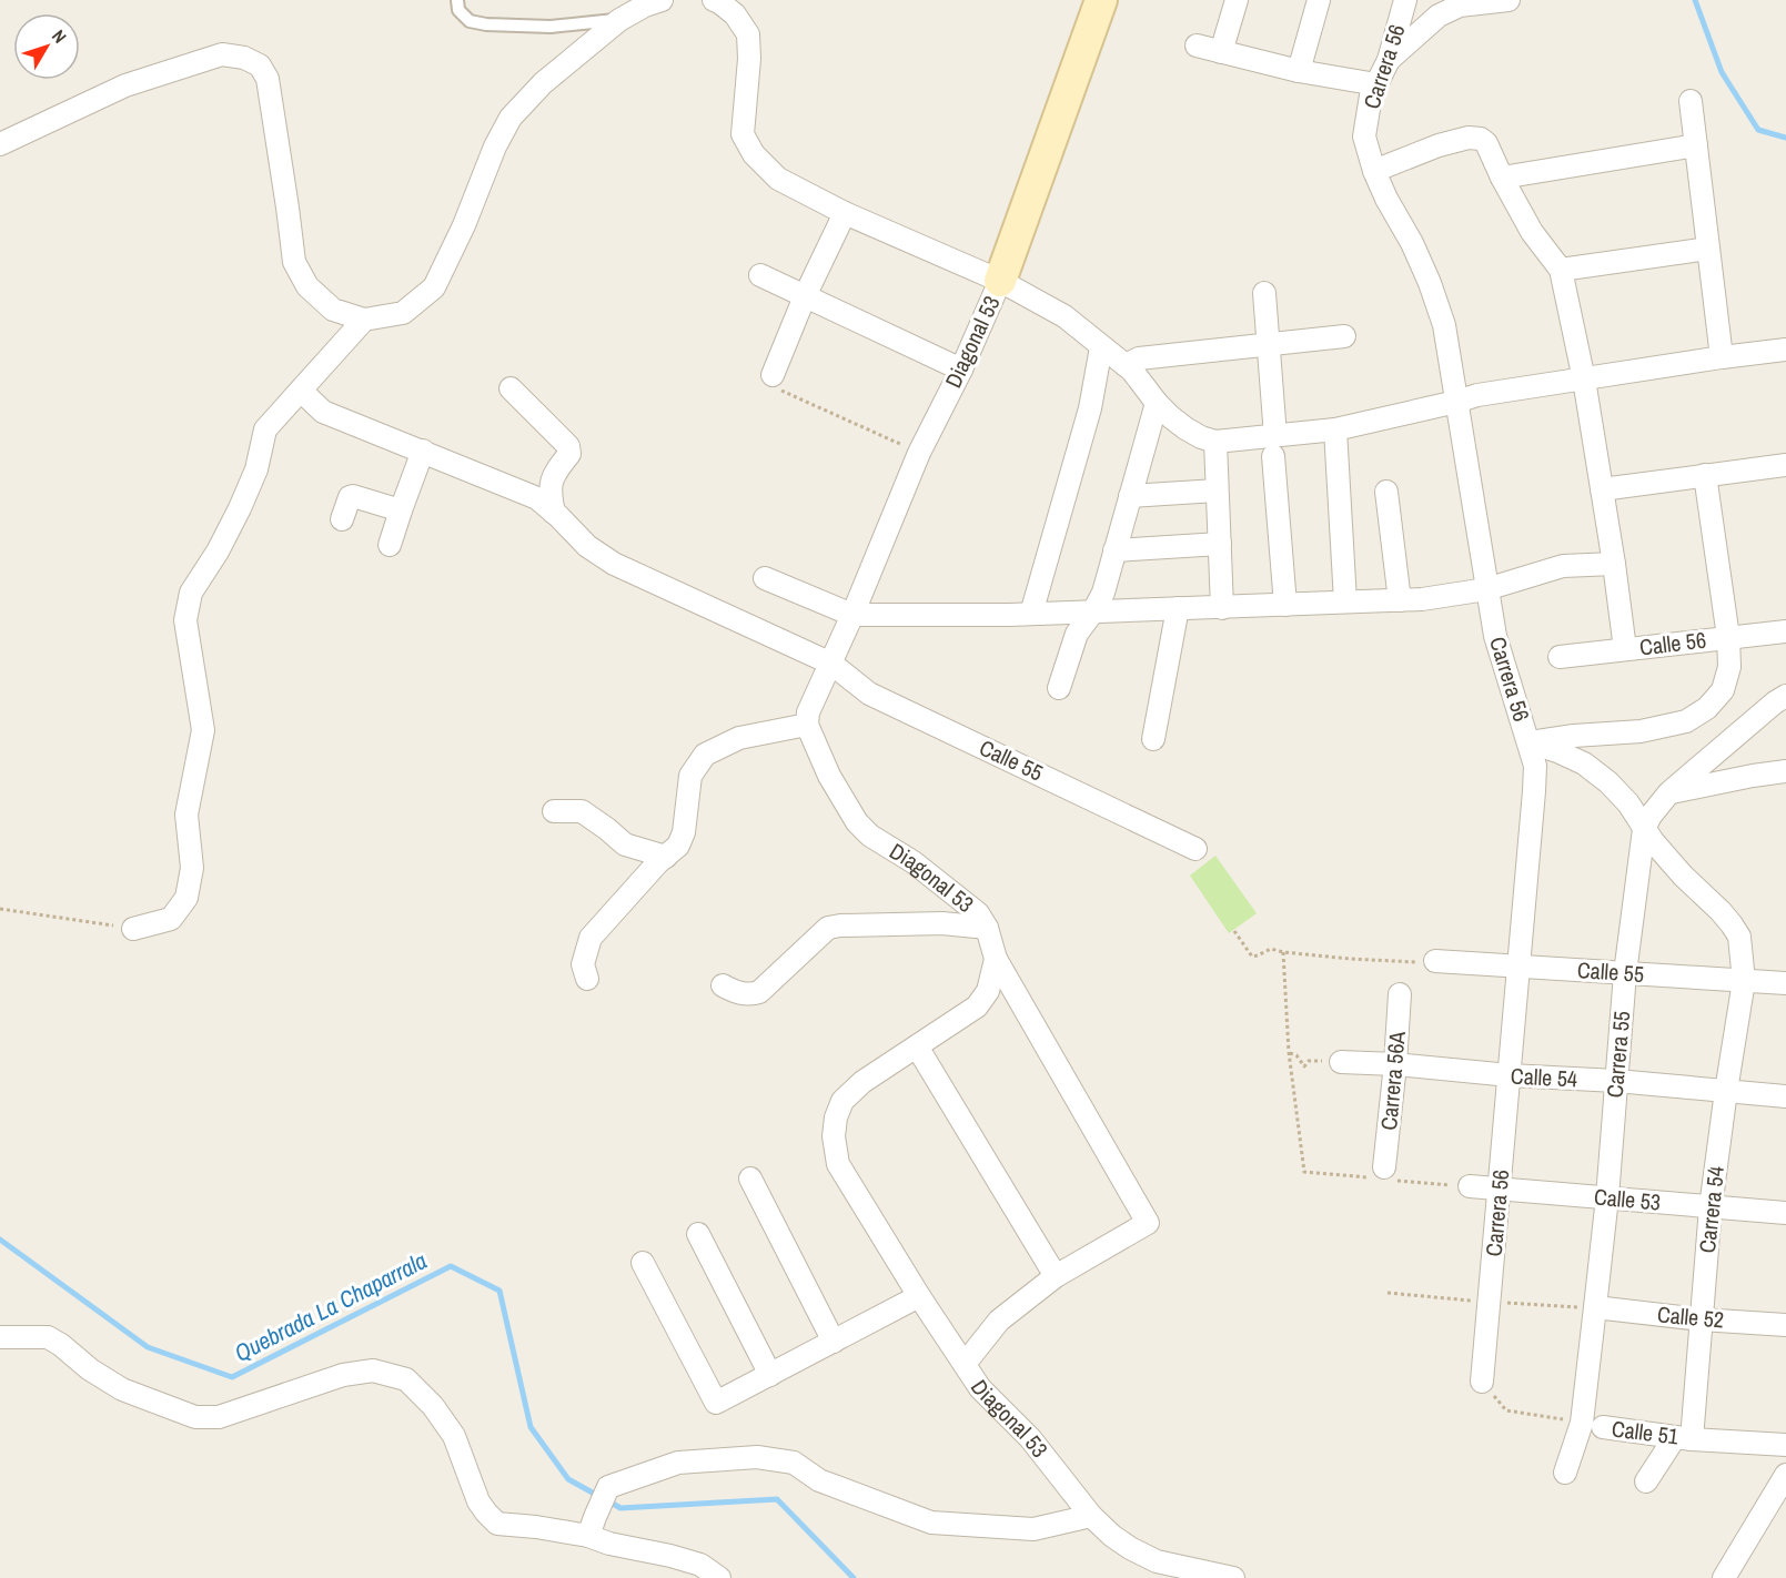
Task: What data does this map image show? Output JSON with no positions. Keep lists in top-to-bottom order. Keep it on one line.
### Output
{"streets":{"street":["Carrera 56","Diagonal 53","Calle 56","Calle 55","Carrera 55","Calle 54","Carrera 56A","Calle 53","Carrera 54","Calle 52","Calle 51"]},"crossings":[["Carrera 56","Calle 55"],["Carrera 56","Calle 54"],["Carrera 56","Calle 53"],["Carrera 56","Carrera 54"],["Diagonal 53","Calle 55"],["Calle 55","Carrera 55"],["Calle 55","Carrera 54"],["Carrera 55","Calle 54"],["Carrera 55","Calle 53"],["Carrera 55","Carrera 54"],["Carrera 55","Calle 52"],["Carrera 55","Calle 51"],["Calle 54","Carrera 56A"],["Calle 54","Carrera 54"],["Calle 53","Carrera 54"],["Carrera 54","Calle 52"],["Carrera 54","Calle 51"]],"water":["Quebrada La Chaparrala"],"north":"top right"}
